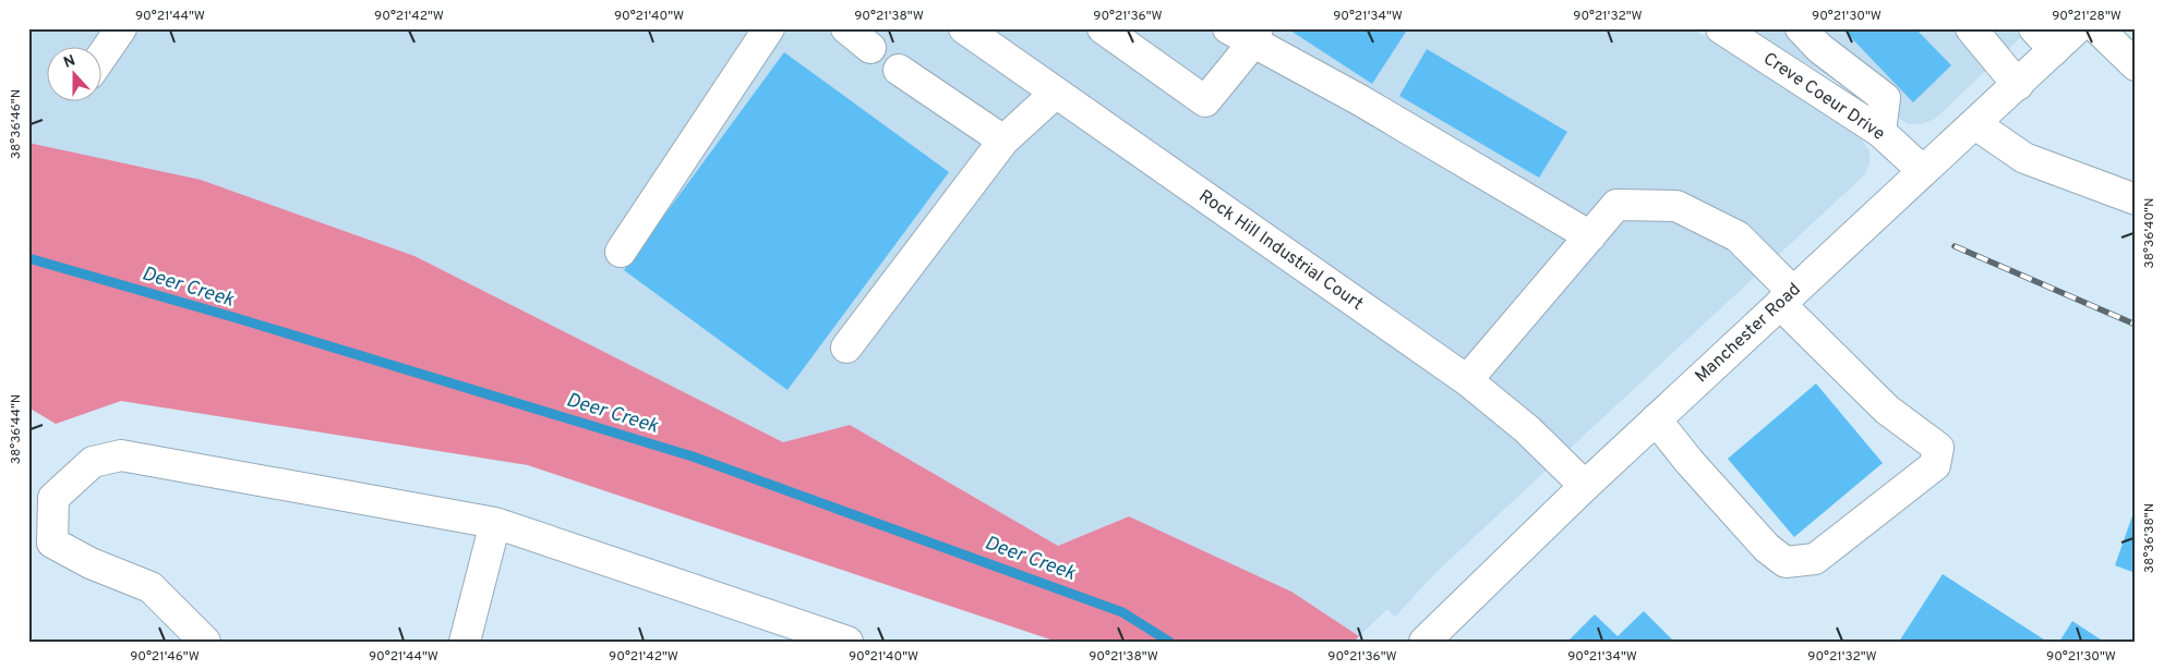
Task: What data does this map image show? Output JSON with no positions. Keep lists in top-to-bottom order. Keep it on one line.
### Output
{"streets":{"street":["Creve Coeur Drive","Rock Hill Industrial Court","Manchester Road"]},"crossings":[["Creve Coeur Drive","Manchester Road"],["Rock Hill Industrial Court","Manchester Road"]],"water":["Deer Creek"],"north":"top","coordinates":["90°21'44\"W","90°21'42\"W","90°21'40\"W","90°21'38\"W","90°21'36\"W","90°21'34\"W","90°21'32\"W","90°21'30\"W","90°21'28\"W","38°36'46\"N","38°36'40\"N","38°36'44\"N","38°36'38\"N","90°21'46\"W"]}
